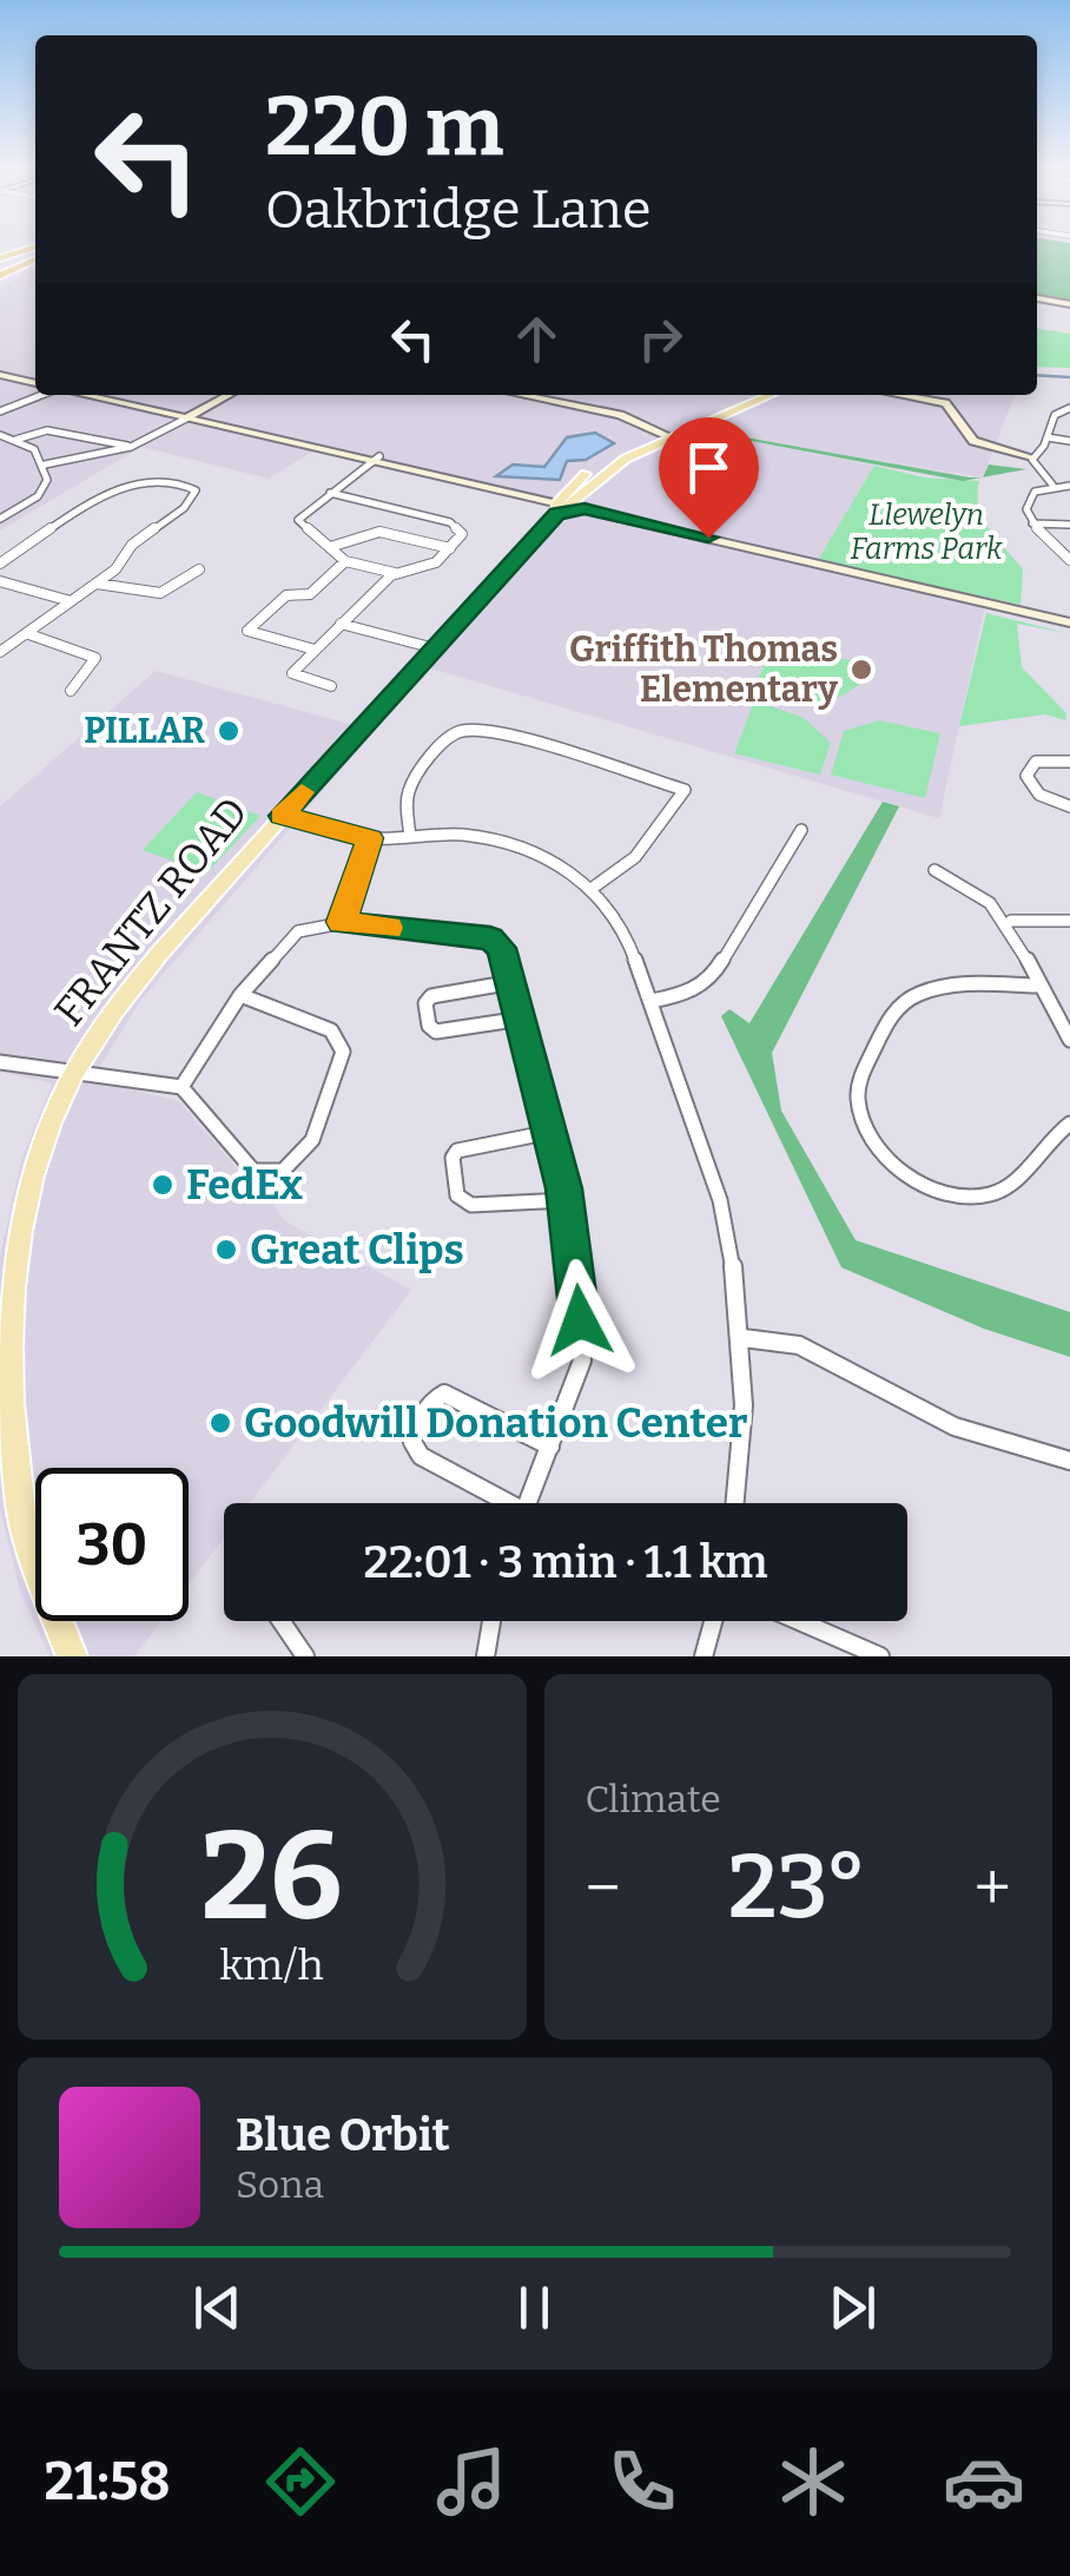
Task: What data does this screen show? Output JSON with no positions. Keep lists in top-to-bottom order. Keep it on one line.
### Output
{"streets":{"main road":["FRANTZ ROAD"]},"parks":["Llewelyn Farms Park"],"places":["Griffith Thomas Elementary","PILLAR","FedEx","Great Clips","Goodwill Donation Center"],"page":{"turn":["220 m","Oakbridge Lane"],"limit":"30","trip":"22:01 · 3 min · 1.1 km","tile":"Climate","heat":["−","23°","+"],"song":["Blue Orbit","Sona"],"tabs":"21:58","gauge":["26","km/h"]}}
